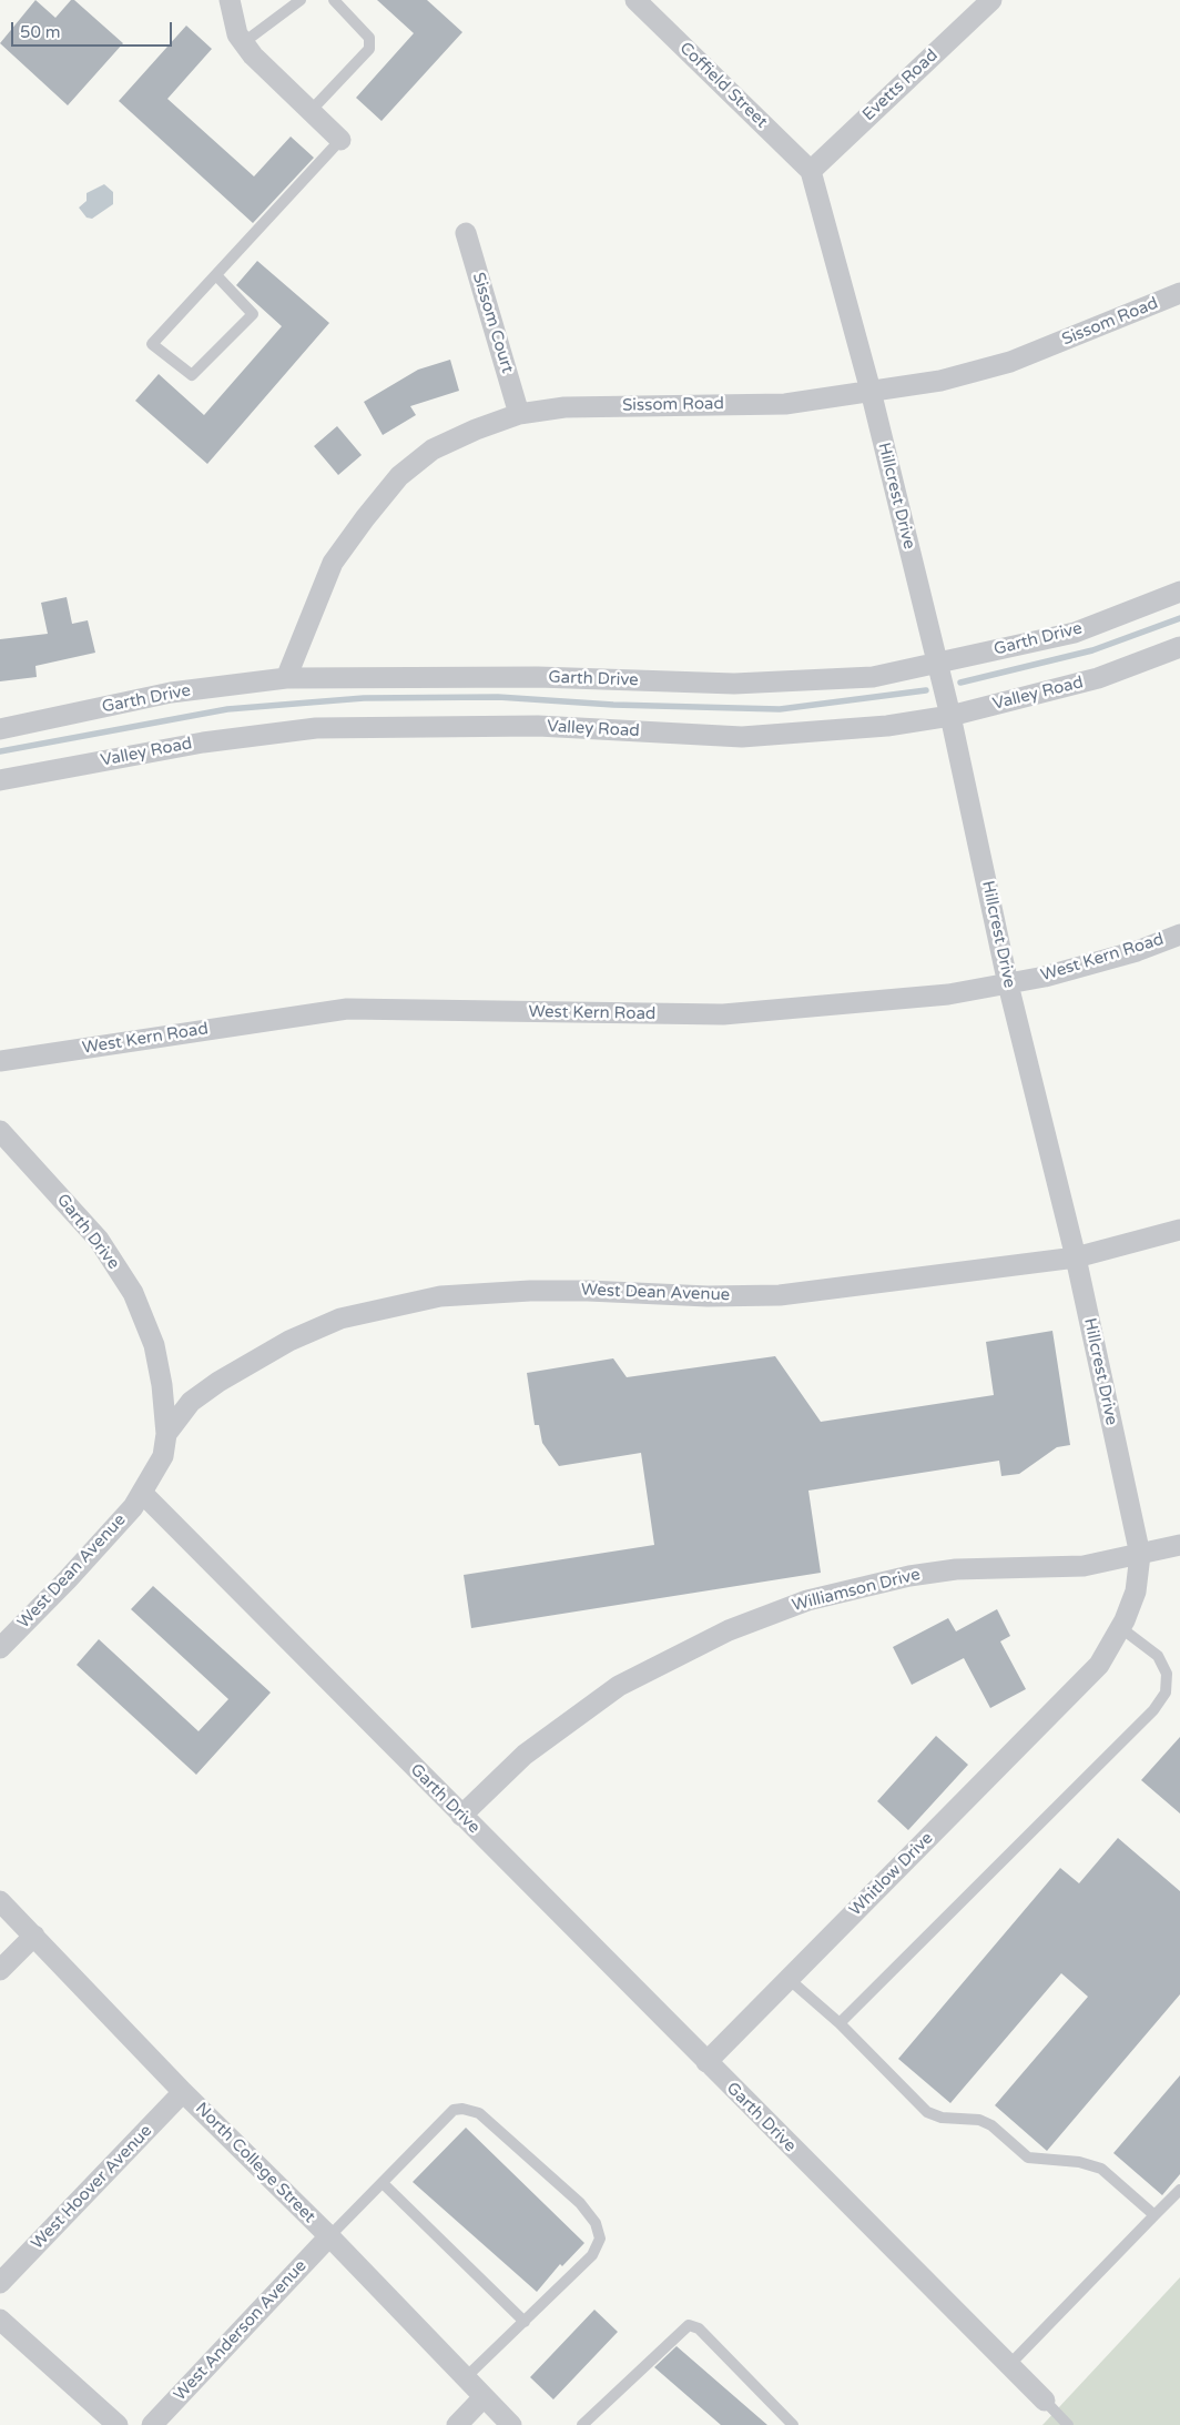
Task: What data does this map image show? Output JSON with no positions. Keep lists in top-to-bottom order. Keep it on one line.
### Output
{"streets":{"street":["Coffield Street","Evetts Road","Sissom Road","Sissom Court","Hillcrest Drive","Garth Drive","Valley Road","West Kern Road","West Dean Avenue","Williamson Drive","Whitlow Drive","North College Street","West Hoover Avenue","West Anderson Avenue"]},"crossings":[["Coffield Street","Evetts Road"],["Coffield Street","Hillcrest Drive"],["Evetts Road","Hillcrest Drive"],["Sissom Road","Sissom Court"],["Sissom Road","Hillcrest Drive"],["Sissom Road","Garth Drive"],["Hillcrest Drive","Garth Drive"],["Hillcrest Drive","Valley Road"],["Hillcrest Drive","West Kern Road"],["Hillcrest Drive","West Dean Avenue"],["Hillcrest Drive","Williamson Drive"],["Hillcrest Drive","Whitlow Drive"],["Garth Drive","West Dean Avenue"],["Garth Drive","Williamson Drive"],["Garth Drive","Whitlow Drive"],["North College Street","West Hoover Avenue"],["North College Street","West Anderson Avenue"]],"scale_bar":"50 m"}
